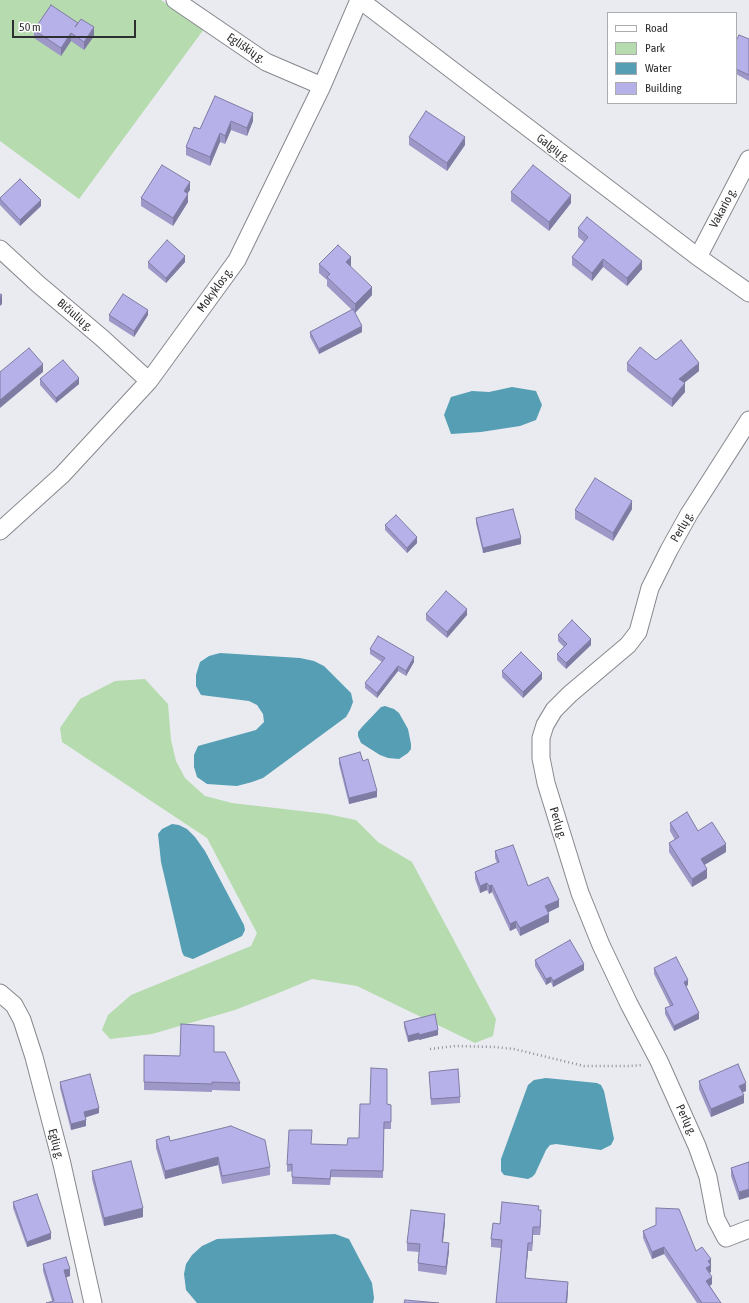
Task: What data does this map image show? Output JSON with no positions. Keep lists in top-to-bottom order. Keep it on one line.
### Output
{"streets":{"street":["Egliškių g.","Galgių g.","Vakario g.","Mokyklos g.","Bičiulių g.","Perlų g.","Eglių g."]},"crossings":[["Egliškių g.","Mokyklos g."],["Galgių g.","Vakario g."],["Galgių g.","Mokyklos g."],["Mokyklos g.","Bičiulių g."]],"legend":["Road","Park","Water","Building"],"scale_bar":"50 m"}
